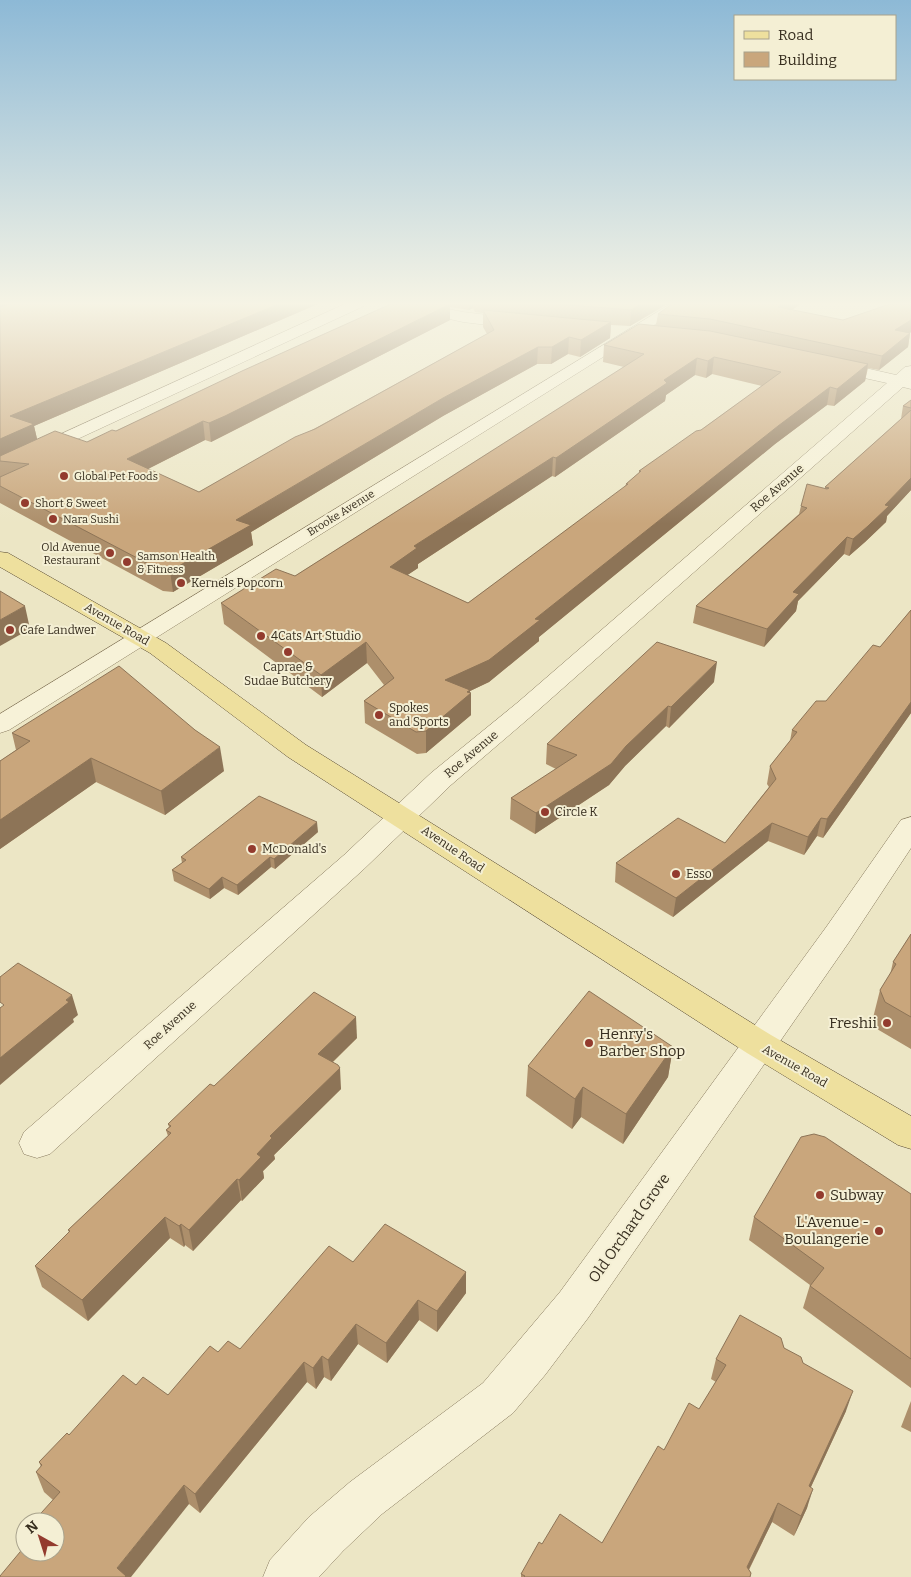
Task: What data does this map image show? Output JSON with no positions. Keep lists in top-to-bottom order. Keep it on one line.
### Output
{"streets":{"main road":["Avenue Road"],"street":["Roe Avenue","Brooke Avenue","Old Orchard Grove"]},"crossings":[["Roe Avenue","Avenue Road"],["Brooke Avenue","Avenue Road"],["Avenue Road","Old Orchard Grove"]],"places":["Global Pet Foods","Short & Sweet","Nara Sushi","Old Avenue Restaurant","Samson Health & Fitness","Kernels Popcorn","Cafe Landwer","4Cats Art Studio","Caprae & Sudae Butchery","Spokes and Sports","Circle K","McDonald's","Esso","Freshii","Henry's Barber Shop","Subway","L'Avenue - Boulangerie"],"legend":["Road","Building"],"north":"top left"}
